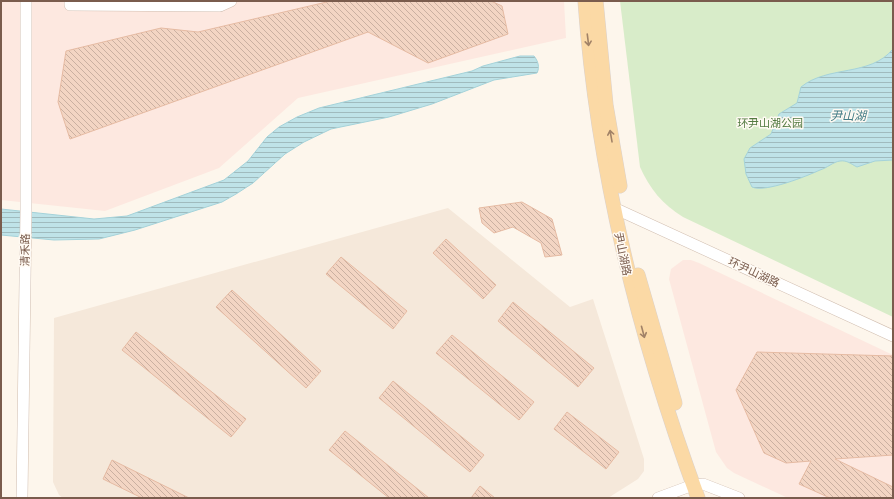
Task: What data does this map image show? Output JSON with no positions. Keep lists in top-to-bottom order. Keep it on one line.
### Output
{"streets":{"main road":["尹山湖路"],"street":["清禾路","环尹山湖路"]},"crossings":[["尹山湖路","环尹山湖路"]],"water":["尹山湖"],"parks":["环尹山湖公园"]}
